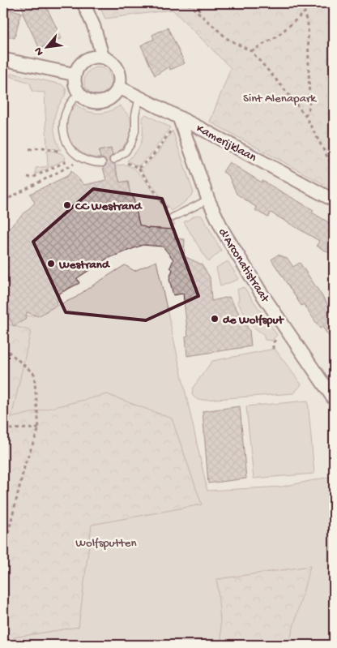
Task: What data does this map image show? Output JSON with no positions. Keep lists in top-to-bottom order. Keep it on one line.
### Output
{"streets":{"street":["Kamerijklaan","d'Arconatistraat"]},"crossings":[["Kamerijklaan","d'Arconatistraat"]],"parks":["Sint Alenapark","Wolfsputten"],"places":["CC Westrand","Westrand","de Wolfsput"],"north":"bottom left"}
